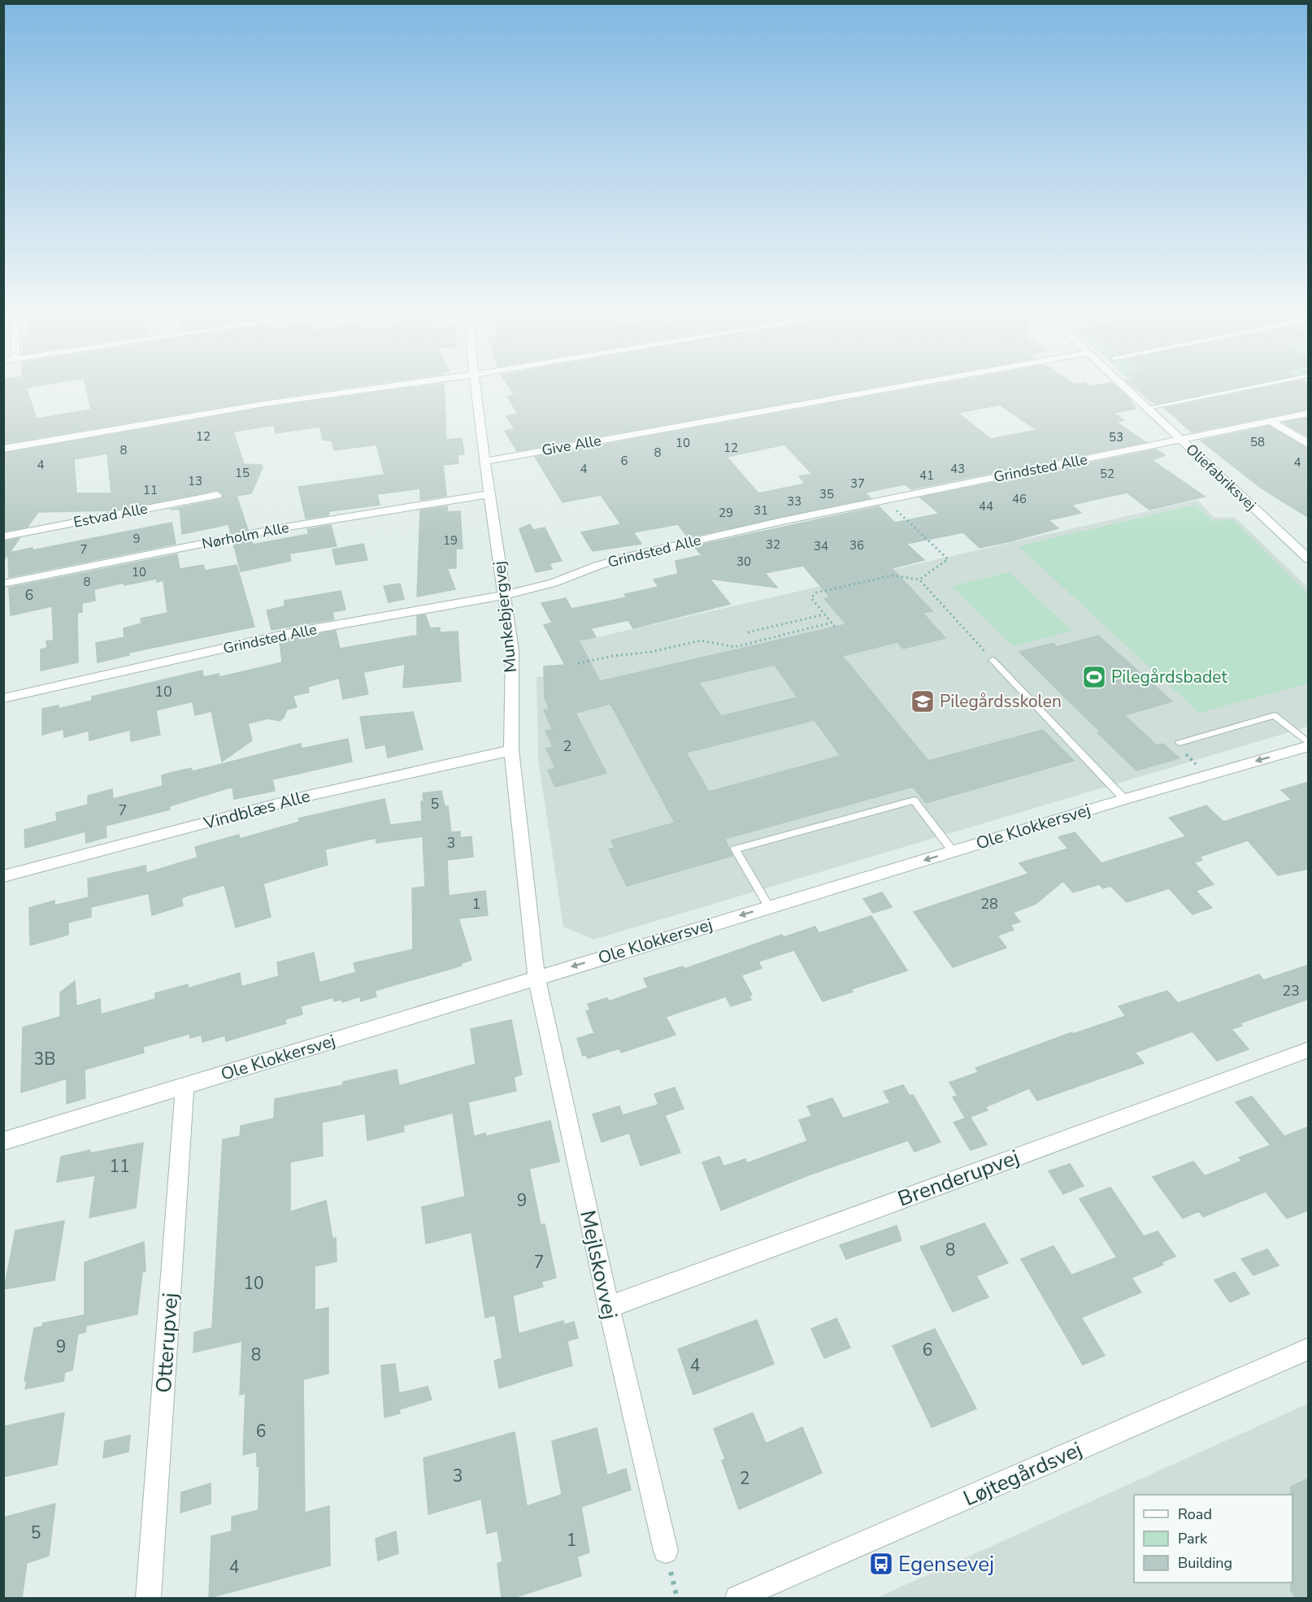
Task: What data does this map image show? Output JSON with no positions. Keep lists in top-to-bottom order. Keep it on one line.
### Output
{"streets":{"street":["Give Alle","Grindsted Alle","Oliefabriksvej","Estvad Alle","Nørholm Alle","Munkebjergvej","Vindblæs Alle","Ole Klokkersvej","Brenderupvej","Mejlskovvej","Otterupvej","Løjtegårdsvej"]},"crossings":[["Give Alle","Munkebjergvej"],["Grindsted Alle","Oliefabriksvej"],["Grindsted Alle","Munkebjergvej"],["Nørholm Alle","Munkebjergvej"],["Munkebjergvej","Vindblæs Alle"],["Munkebjergvej","Ole Klokkersvej"],["Munkebjergvej","Mejlskovvej"],["Ole Klokkersvej","Mejlskovvej"],["Ole Klokkersvej","Otterupvej"],["Brenderupvej","Mejlskovvej"]],"one_way":["Ole Klokkersvej"],"places":{"sports":["Pilegårdsbadet"],"school or university":["Pilegårdsskolen"],"bus stop":["Egensevej"]},"house_numbers":["12","53","58","10","12","8","8","6","4","4","4","43","15","52","41","13","37","11","35","46","33","44","31","29","9","19","32","36","34","7","30","10","8","6","10","2","5","7","3","1","28","23","3B","11","9","8","7","10","9","6","8","4","6","3","2","5","1","4"],"legend":["Road","Park","Building"]}
